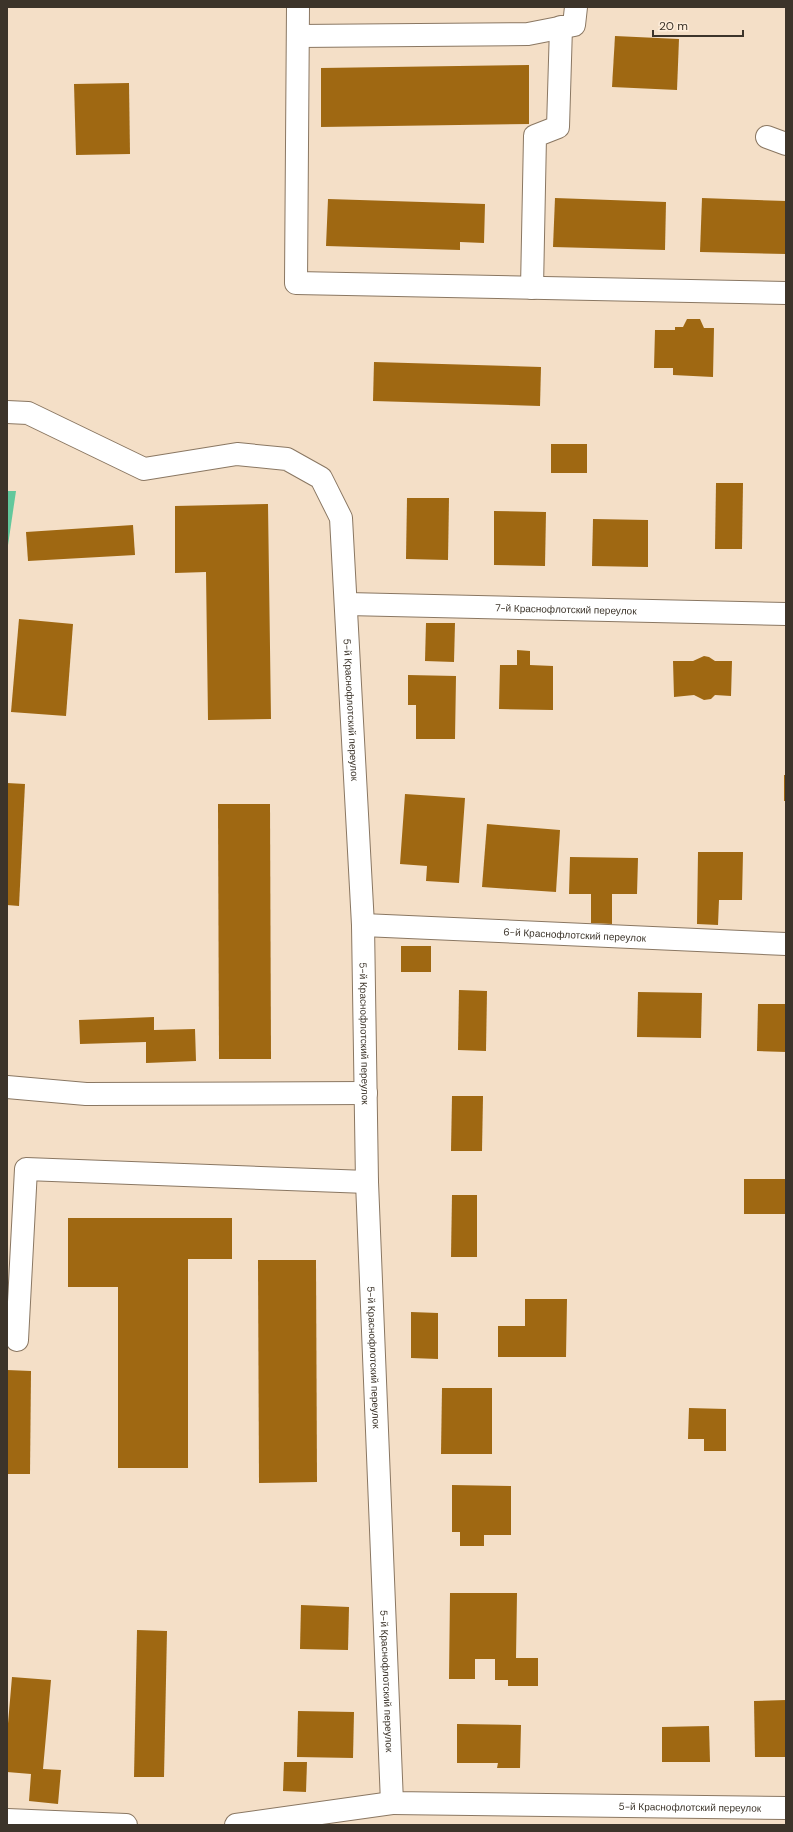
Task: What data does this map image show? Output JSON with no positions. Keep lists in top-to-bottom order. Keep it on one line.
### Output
{"streets":{"street":["7-й Краснофлотский переулок","5-й Краснофлотский переулок","6-й Краснофлотский переулок"]},"crossings":[["7-й Краснофлотский переулок","5-й Краснофлотский переулок"],["5-й Краснофлотский переулок","6-й Краснофлотский переулок"]],"scale_bar":"20 m"}
